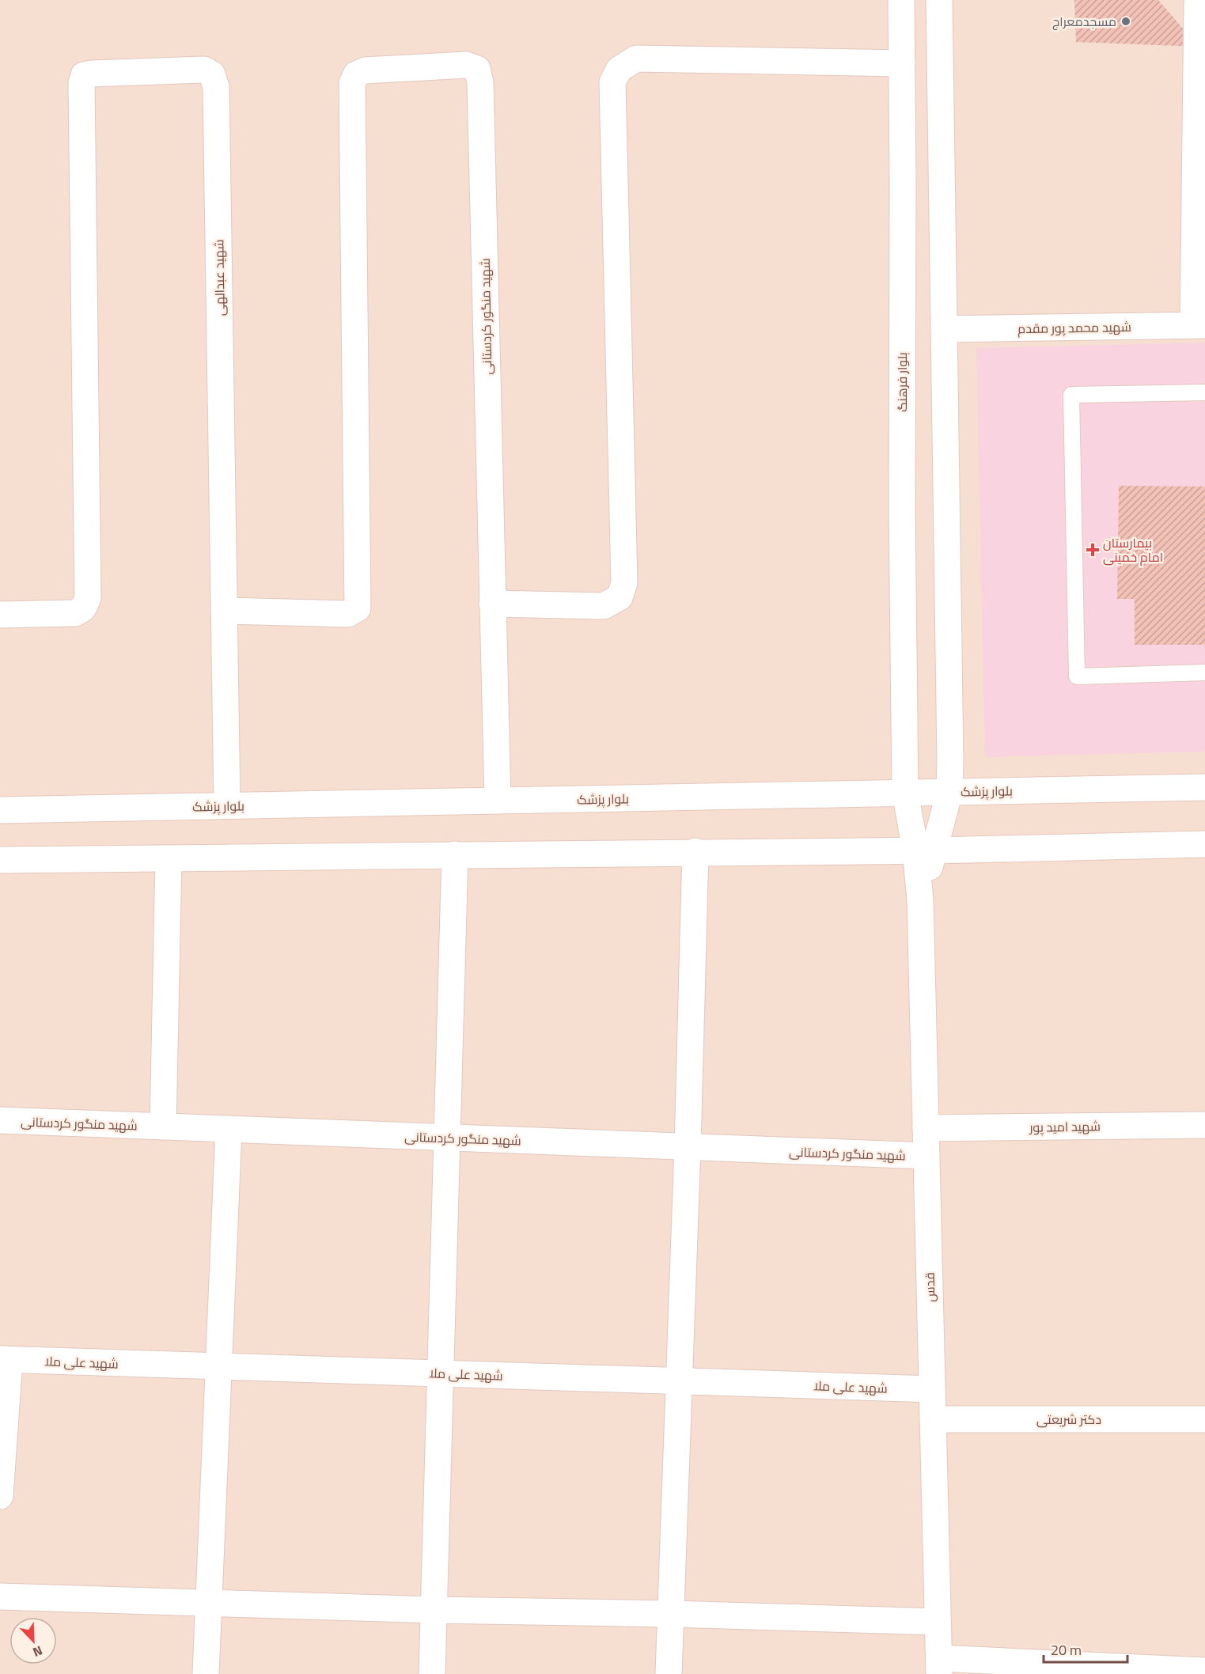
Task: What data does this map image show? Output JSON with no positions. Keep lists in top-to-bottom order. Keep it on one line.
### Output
{"streets":{"street":["شهید عبدالهی","شهید منگور کردستانی","شهید محمد پور مقدم","بلوار فرهنگ","بلوار پزشک","شهید امید پور","قدس","شهید علی ملا","دکتر شریعتی"]},"crossings":[["شهید عبدالهی","شهید منگور کردستانی"],["شهید عبدالهی","بلوار پزشک"],["شهید منگور کردستانی","بلوار پزشک"],["شهید منگور کردستانی","قدس"],["بلوار فرهنگ","بلوار پزشک"],["بلوار فرهنگ","قدس"],["شهید امید پور","قدس"],["قدس","شهید علی ملا"],["قدس","دکتر شریعتی"]],"places":{"other":["مسجدمعراج"],"health":["بیمارستان امام خمینی"]},"scale_bar":"20 m","north":"bottom right"}
